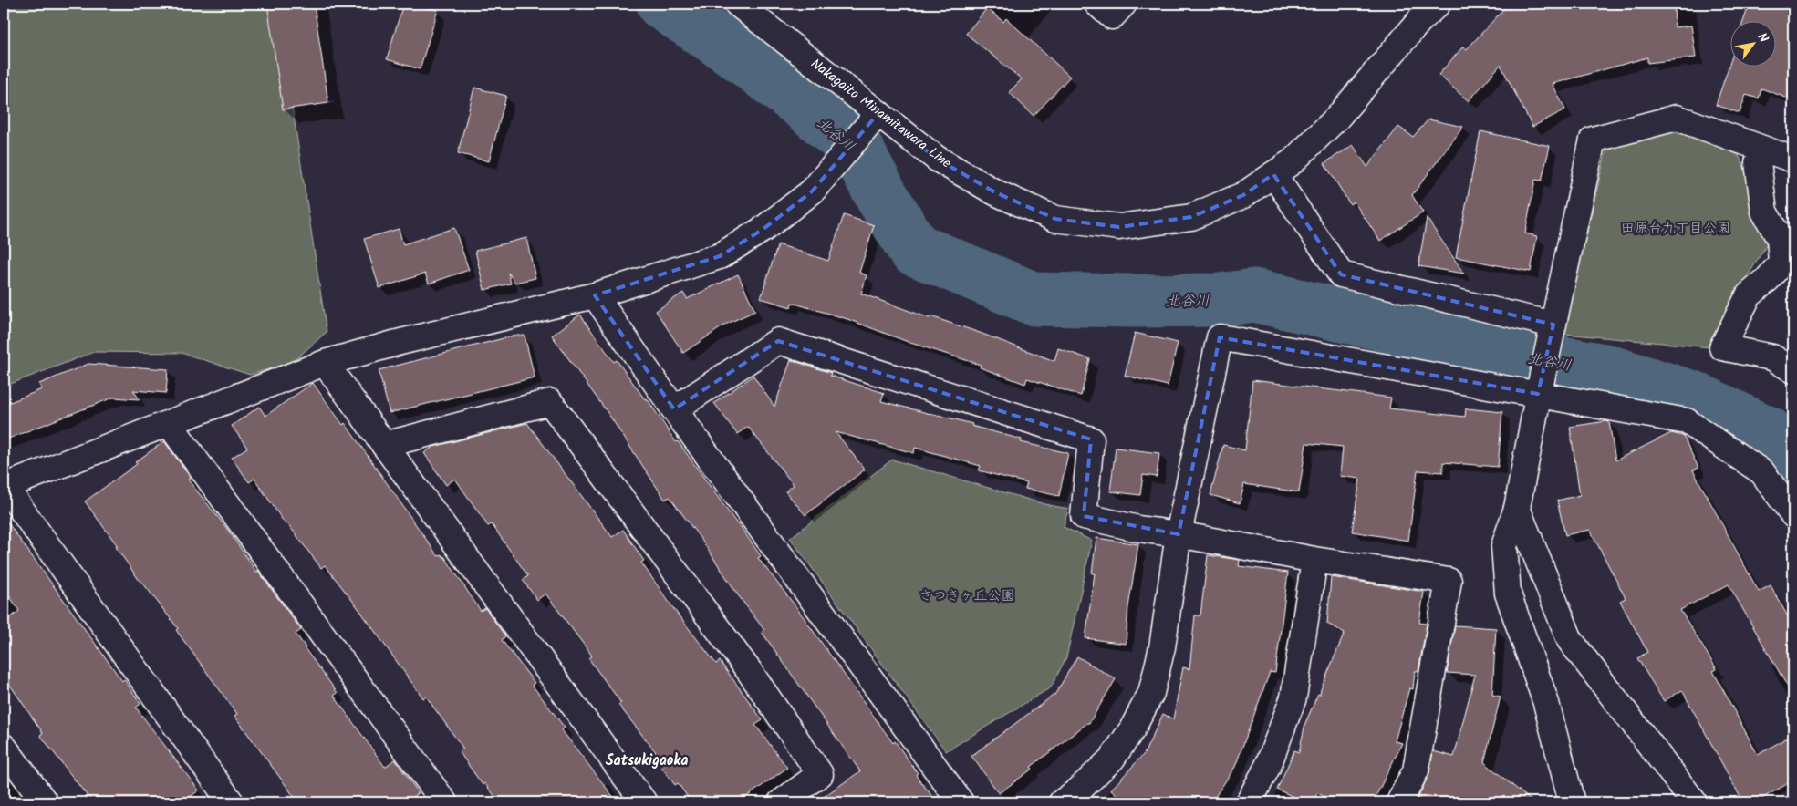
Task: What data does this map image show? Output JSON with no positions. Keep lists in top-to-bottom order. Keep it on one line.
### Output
{"streets":{"street":["Nakagaito Minamitawara Line"]},"districts":["Satsukigaoka"],"water":["北谷川"],"parks":["田原台九丁目公園","さつきヶ丘公園"],"north":"top right"}
